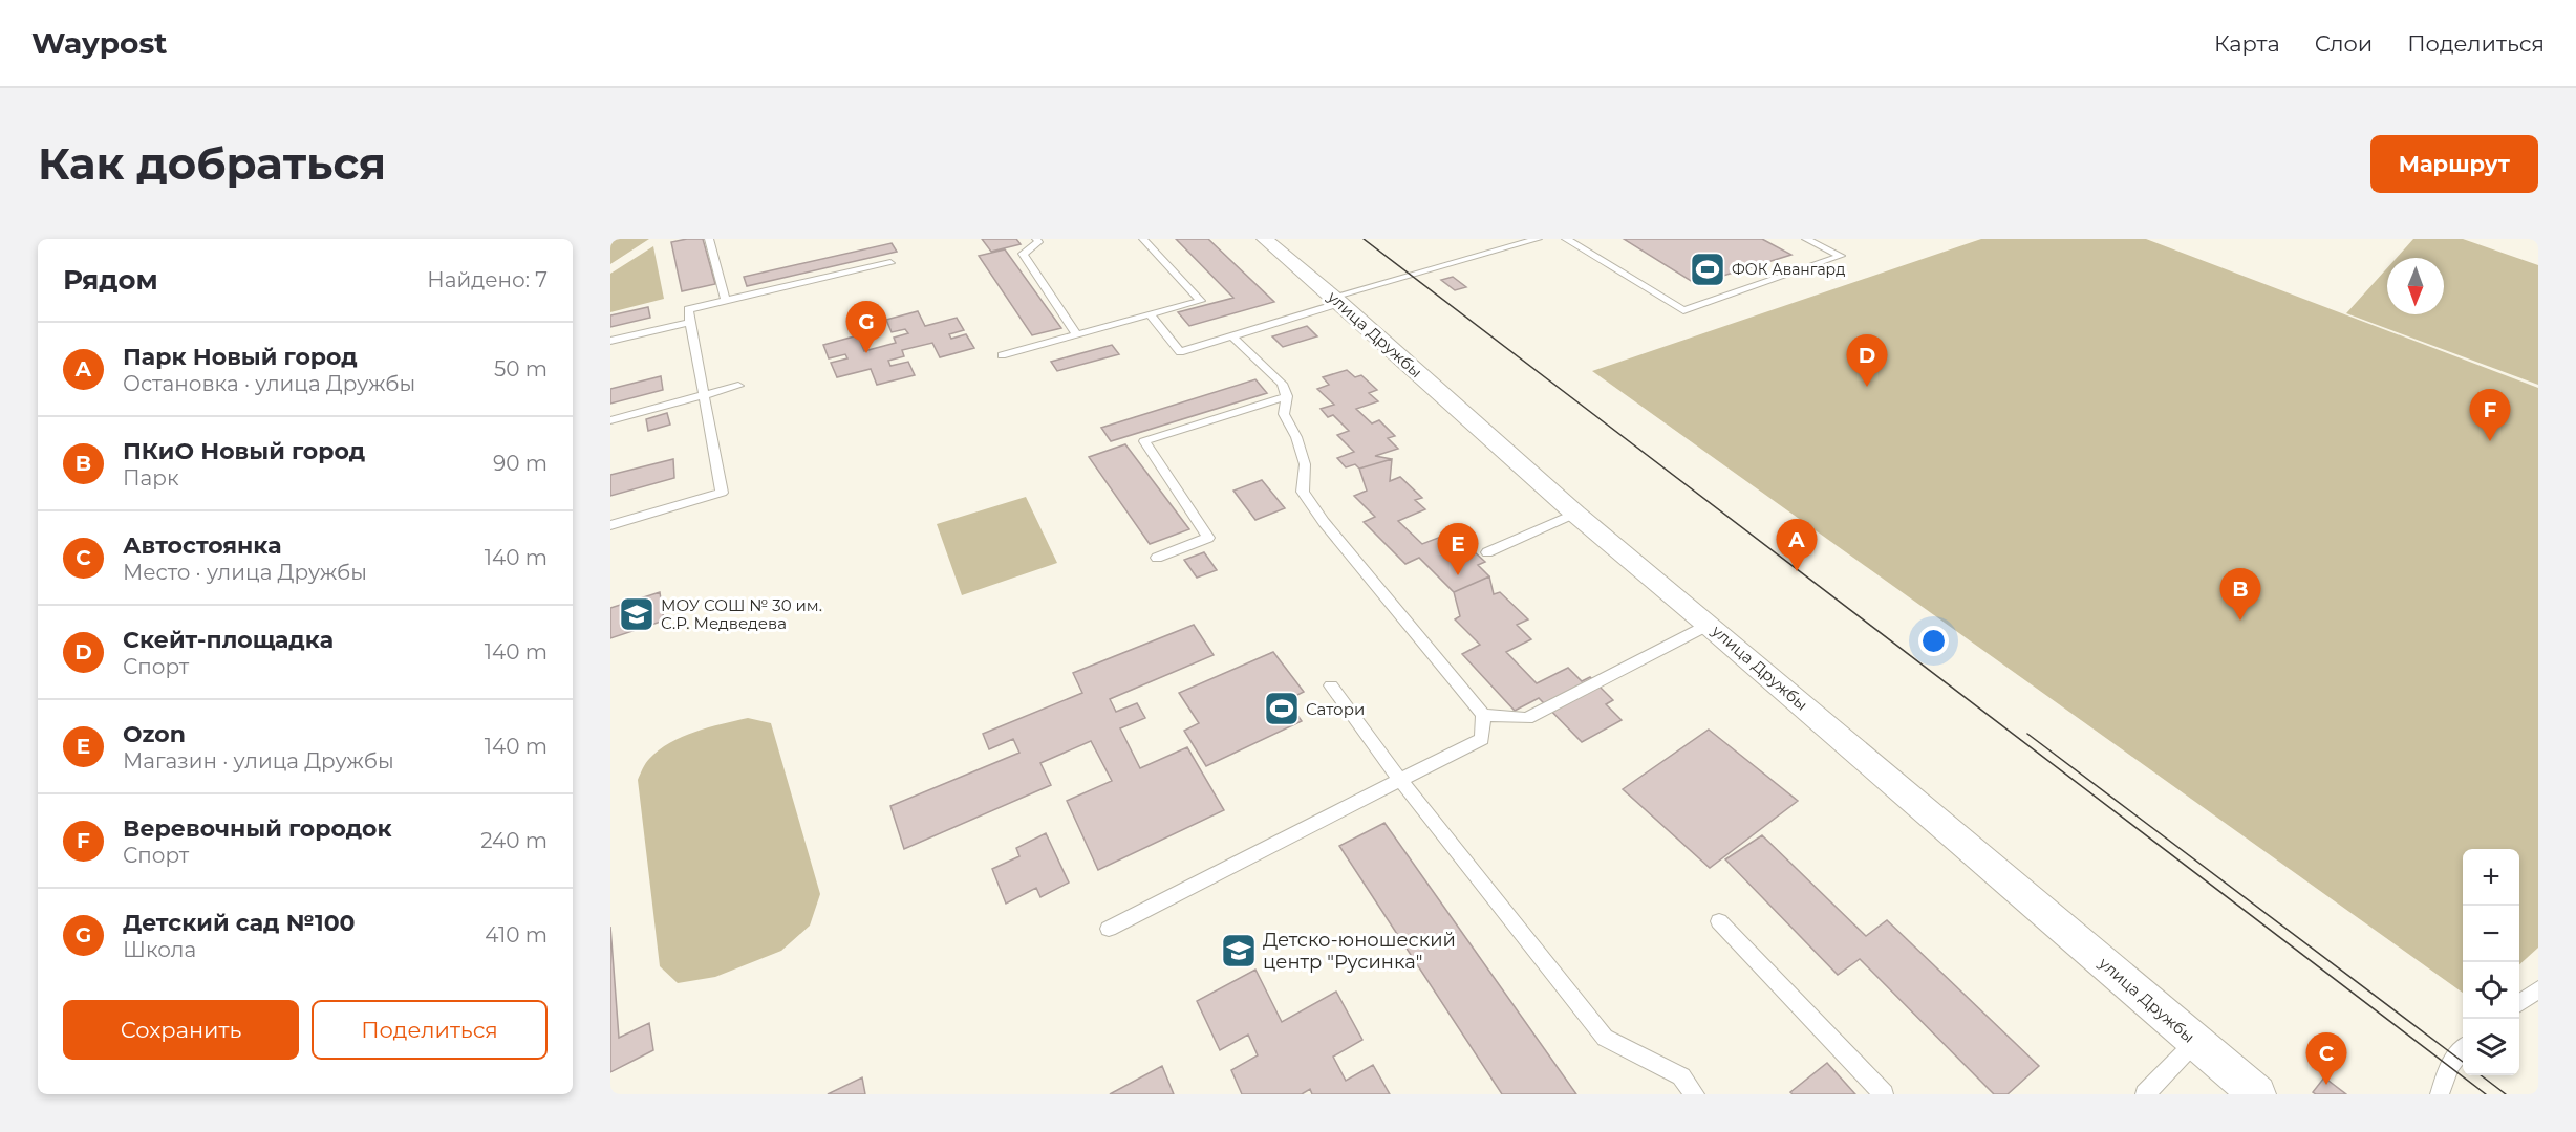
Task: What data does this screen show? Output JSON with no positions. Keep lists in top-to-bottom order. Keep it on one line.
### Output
{"streets":{"street":["улица Дружбы"]},"places":{"sports":["ФОК Авангард","Сатори"],"school or university":["МОУ СОШ № 30 им. С.Р. Медведева","Детско-юношеский центр \"Русинка\""]},"north":"bottom","page":{"header":"Waypost","nav":["Карта","Слои","Поделиться"],"buttons":["Маршрут",["Сохранить","Поделиться"]],"title":"Как добраться","heading":["Рядом","Найдено: 7"],"pins":["G","D","F","A","E","B","C"],"list":[{"mark":"A","name":"Парк Новый город","note":"Остановка · улица Дружбы","value":"50 m"},{"mark":"B","name":"ПКиО Новый город","note":"Парк","value":"90 m"},{"mark":"C","name":"Автостоянка","note":"Место · улица Дружбы","value":"140 m"},{"mark":"D","name":"Скейт-площадка","note":"Спорт","value":"140 m"},{"mark":"E","name":"Ozon","note":"Магазин · улица Дружбы","value":"140 m"},{"mark":"F","name":"Веревочный городок","note":"Спорт","value":"240 m"},{"mark":"G","name":"Детский сад №100","note":"Школа","value":"410 m"}],"map_buttons":["+","−"]}}
